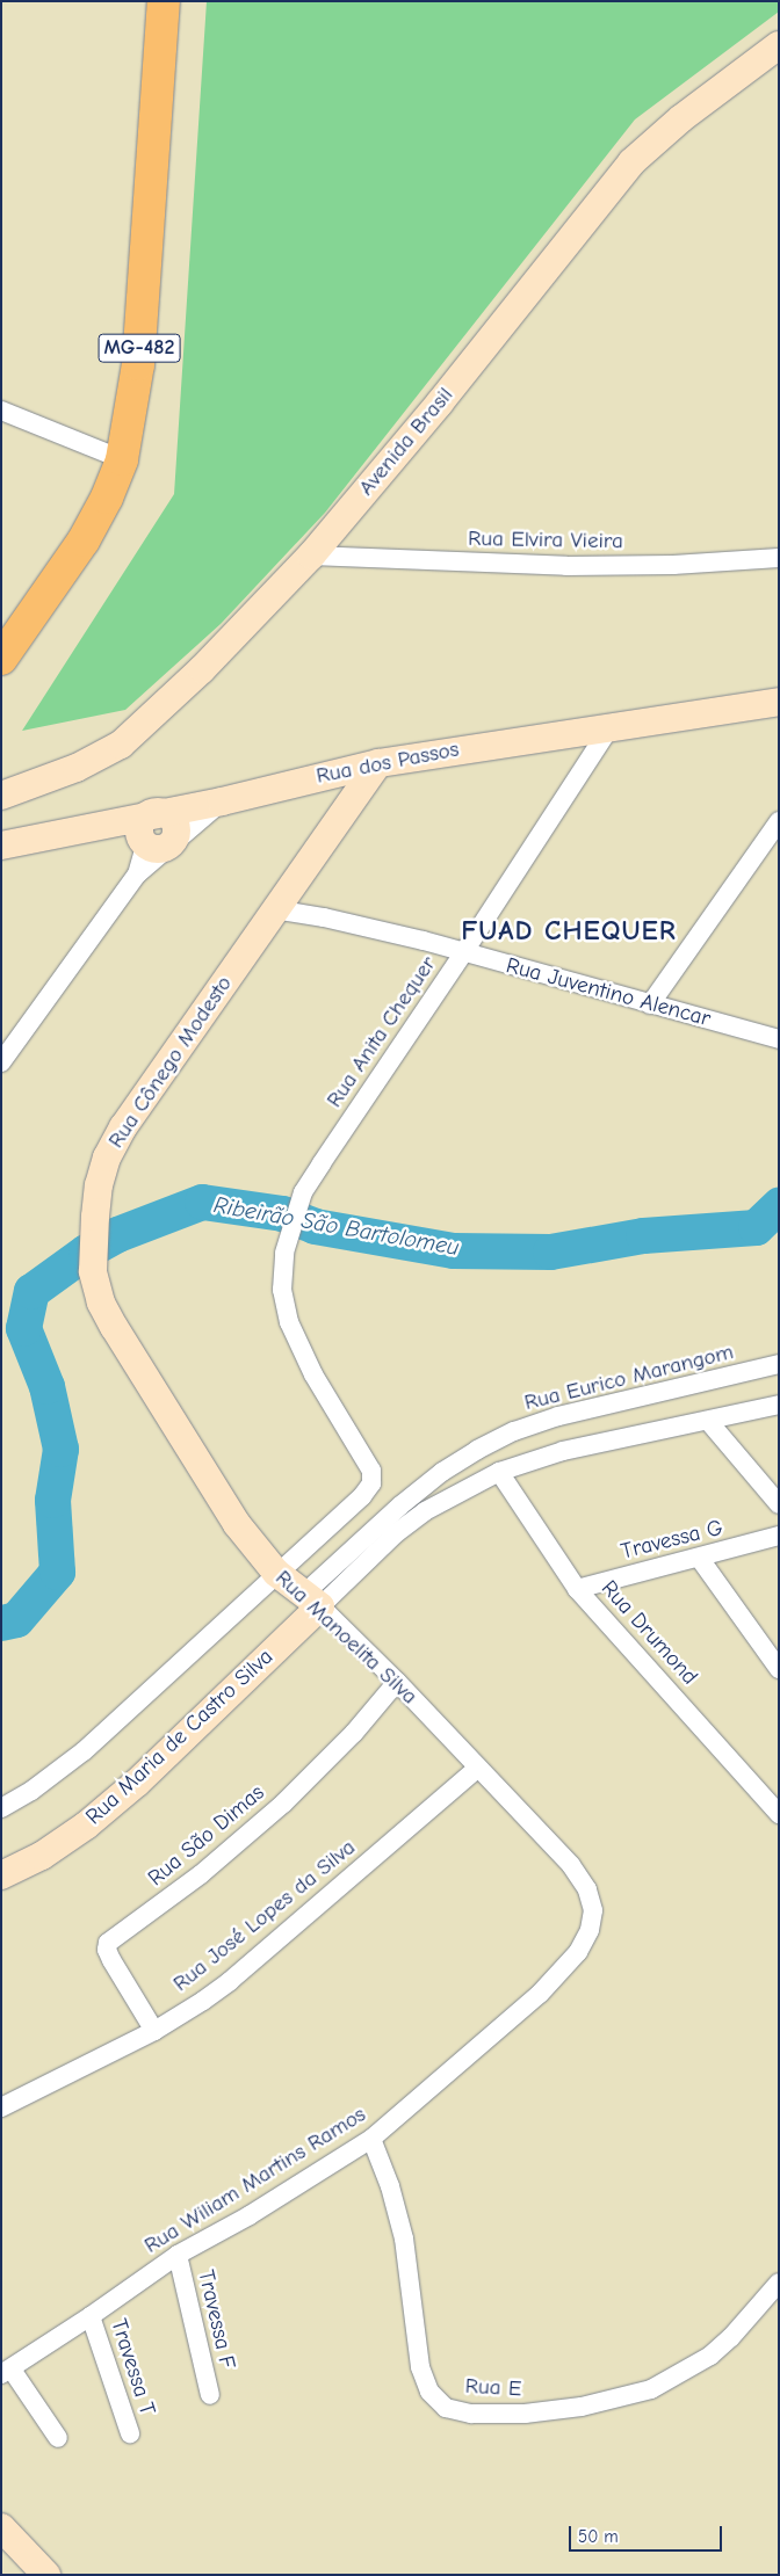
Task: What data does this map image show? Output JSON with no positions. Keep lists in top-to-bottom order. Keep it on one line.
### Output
{"streets":{"highway":["MG-482"],"street":["Avenida Brasil","Rua Elvira Vieira","Rua dos Passos","Rua Juventino Alencar","Rua Anita Chequer","Rua Cônego Modesto","Rua Eurico Marangom","Travessa G","Rua Drumond","Rua Manoelita Silva","Rua Maria de Castro Silva","Rua São Dimas","Rua José Lopes da Silva","Rua Wiliam Martins Ramos","Travessa F","Travessa T","Rua E"]},"crossings":[["Avenida Brasil","Rua Elvira Vieira"],["Rua dos Passos","Rua Anita Chequer"],["Rua Juventino Alencar","Rua Anita Chequer"],["Rua Juventino Alencar","Rua Cônego Modesto"],["Rua Anita Chequer","Rua Manoelita Silva"],["Rua Cônego Modesto","Rua Manoelita Silva"],["Rua Eurico Marangom","Rua Manoelita Silva"],["Rua Eurico Marangom","Rua Maria de Castro Silva"],["Travessa G","Rua Drumond"],["Rua Manoelita Silva","Rua Maria de Castro Silva"],["Rua Manoelita Silva","Rua São Dimas"],["Rua Manoelita Silva","Rua José Lopes da Silva"],["Rua Manoelita Silva","Rua Wiliam Martins Ramos"],["Rua São Dimas","Rua José Lopes da Silva"],["Rua Wiliam Martins Ramos","Travessa F"],["Rua Wiliam Martins Ramos","Travessa T"],["Rua Wiliam Martins Ramos","Rua E"]],"districts":["FUAD CHEQUER"],"water":["Ribeirão São Bartolomeu"],"scale_bar":"50 m"}
